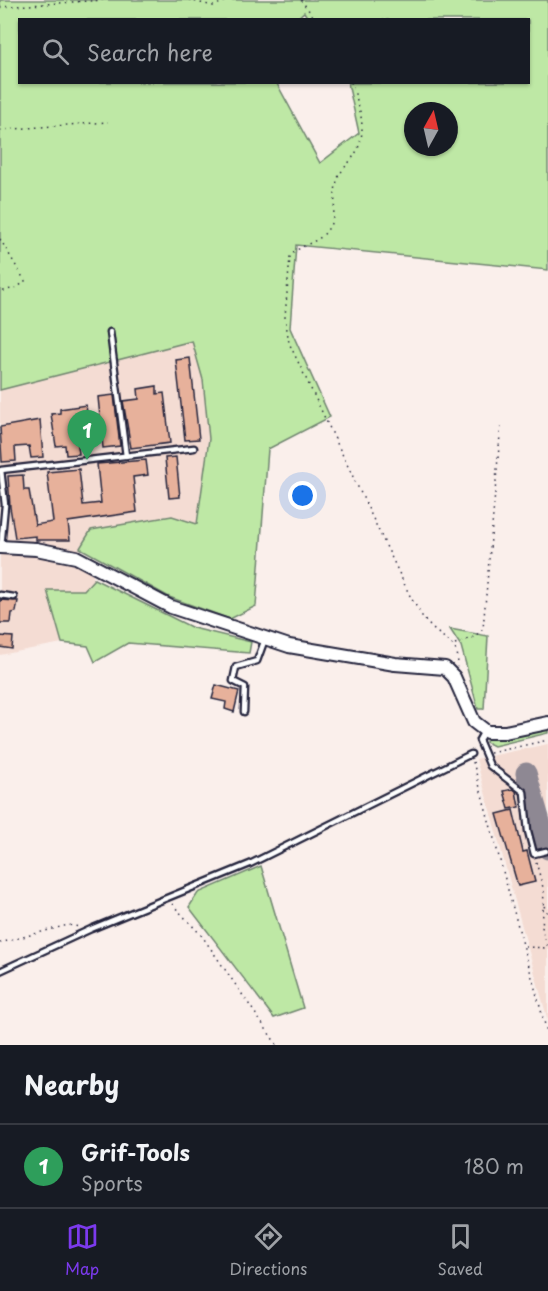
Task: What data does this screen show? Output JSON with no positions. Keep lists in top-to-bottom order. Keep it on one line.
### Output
{"north":"top","page":{"search":"Search here","pins":"1","heading":"Nearby","list":[{"mark":"1","name":"Grif-Tools","note":"Sports","value":"180 m"}],"nav":["Map","Directions","Saved"]}}
